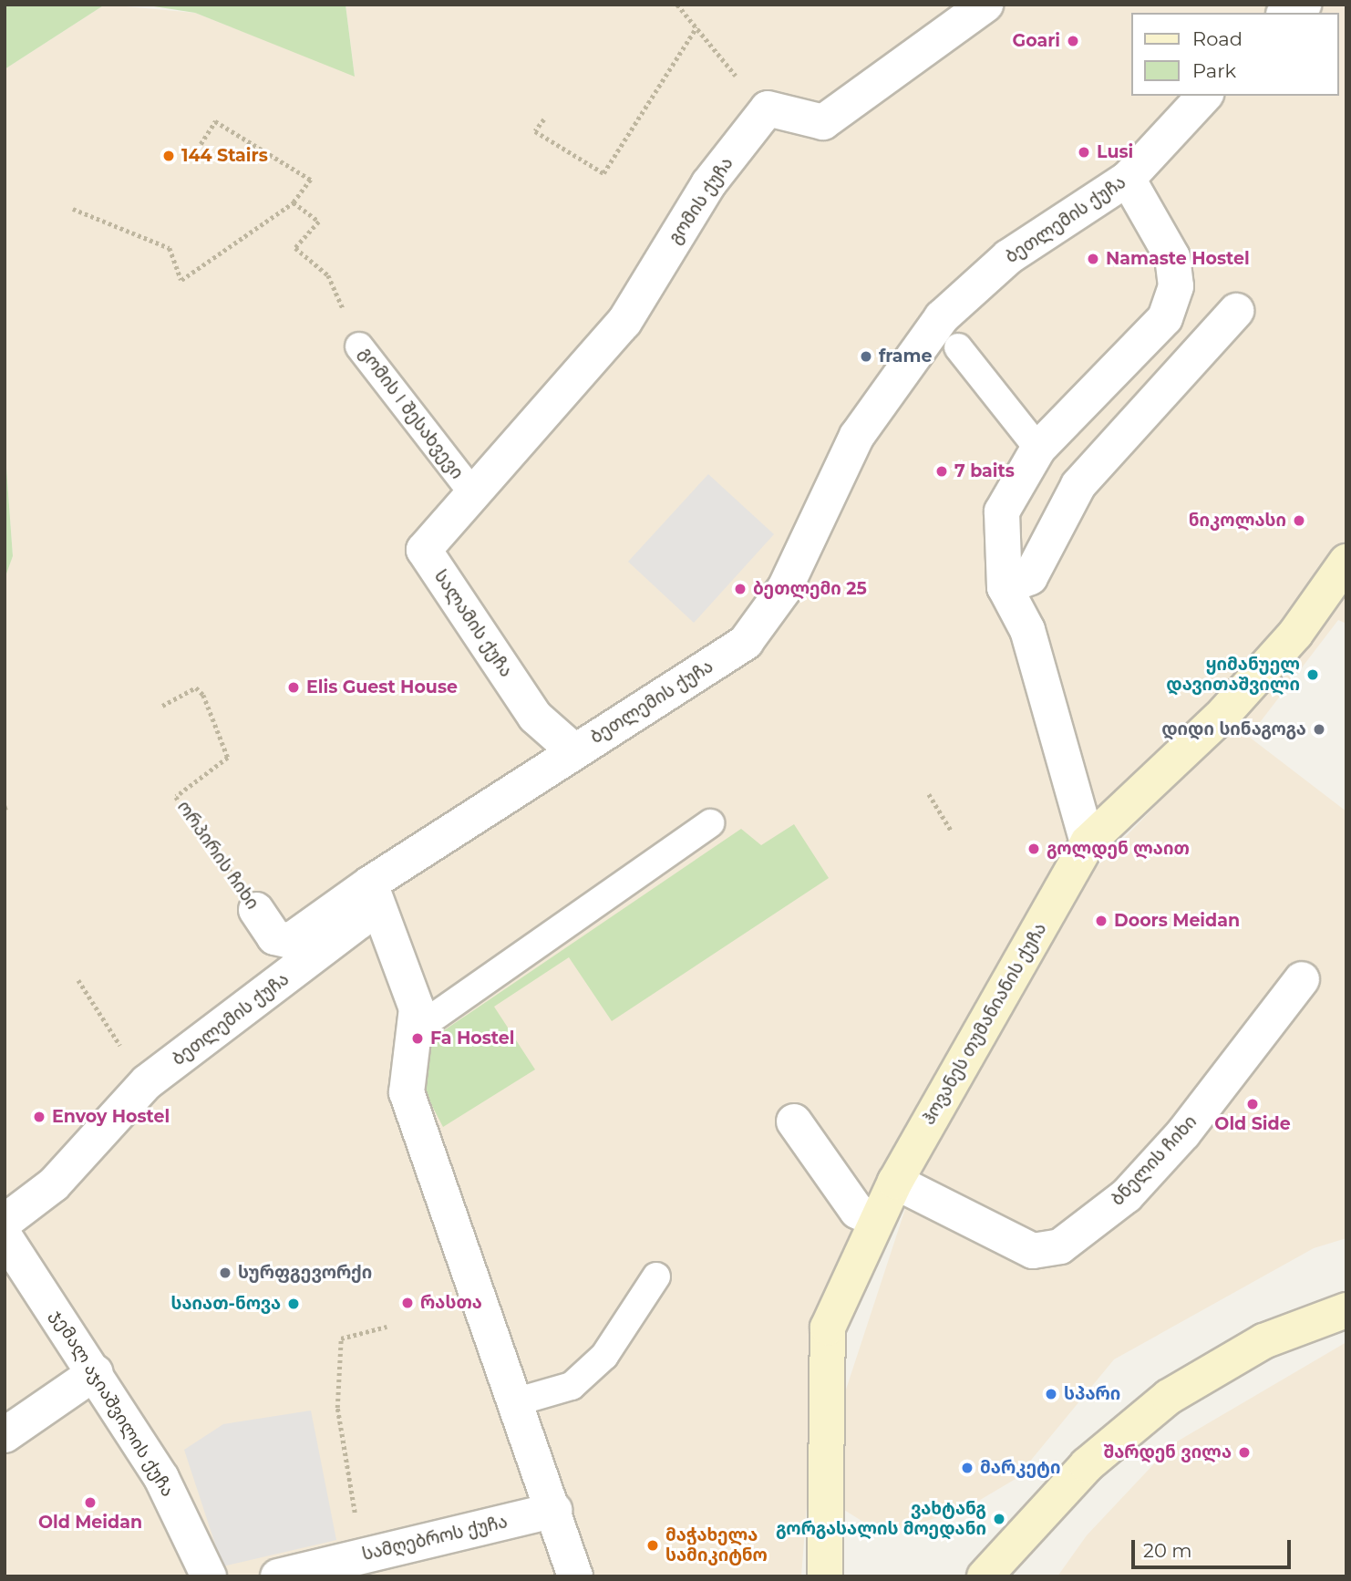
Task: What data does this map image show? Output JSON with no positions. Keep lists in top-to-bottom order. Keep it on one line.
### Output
{"streets":{"street":["გომის ქუჩა","ბეთლემის ქუჩა","სალამის ქუჩა","ორპირის ჩიხი","ჰოვანეს თუმანიანის ქუჩა","ბნელის ჩიხი","ჯემალ აჯიაშვილის ქუჩა","სამღებროს ქუჩა"],"lane":["გომის I შესახვევი"]},"crossings":[["გომის ქუჩა","გომის I შესახვევი"],["გომის ქუჩა","სალამის ქუჩა"],["ბეთლემის ქუჩა","სალამის ქუჩა"],["ბეთლემის ქუჩა","ორპირის ჩიხი"],["გომის I შესახვევი","სალამის ქუჩა"],["ჰოვანეს თუმანიანის ქუჩა","ბნელის ჩიხი"]],"places":["Goari","Lusi","144 Stairs","Namaste Hostel","frame","7 baits","ნიკოლასი","ბეთლემი 25","ყიმანუელ დავითაშვილი","Elis Guest House","დიდი სინაგოგა","გოლდენ ლაით","Doors Meidan","Fa Hostel","Old Side","Envoy Hostel","სურფგევორქი","რასთა","საიათ-ნოვა","სპარი","შარდენ ვილა","მარკეტი","Old Meidan","ვახტანგ გორგასალის მოედანი","მაჭახელა სამიკიტნო"],"legend":["Road","Park"],"scale_bar":"20 m"}
